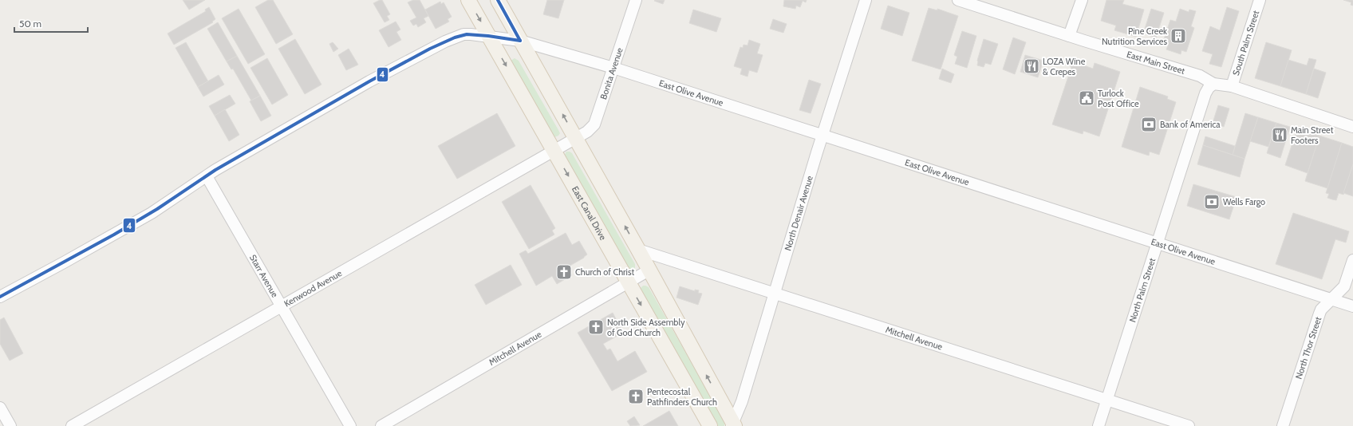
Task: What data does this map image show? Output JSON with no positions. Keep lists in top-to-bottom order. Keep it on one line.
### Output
{"streets":{"main road":["East Canal Drive"],"street":["South Palm Street","East Main Street","Bonita Avenue","East Olive Avenue","North Denair Avenue","Starr Avenue","Kenwood Avenue","North Palm Street","Mitchell Avenue","North Thor Street"]},"crossings":[["South Palm Street","East Main Street"],["East Main Street","North Palm Street"],["Bonita Avenue","East Olive Avenue"],["Bonita Avenue","East Canal Drive"],["Bonita Avenue","Kenwood Avenue"],["East Olive Avenue","East Canal Drive"],["East Olive Avenue","North Denair Avenue"],["East Olive Avenue","Starr Avenue"],["East Olive Avenue","North Palm Street"],["East Olive Avenue","North Thor Street"],["East Canal Drive","Kenwood Avenue"],["East Canal Drive","Mitchell Avenue"],["North Denair Avenue","Mitchell Avenue"],["Starr Avenue","Kenwood Avenue"],["North Palm Street","Mitchell Avenue"]],"places":{"building":["Pine Creek Nutrition Services"],"restaurant":["LOZA Wine & Crepes","Main Street Footers"],"public building":["Turlock Post Office"],"bank":["Bank of America","Wells Fargo"],"church":["Church of Christ","North Side Assembly of God Church","Pentecostal Pathfinders Church"]},"lines":["transit line 4"],"scale_bar":"50 m"}
